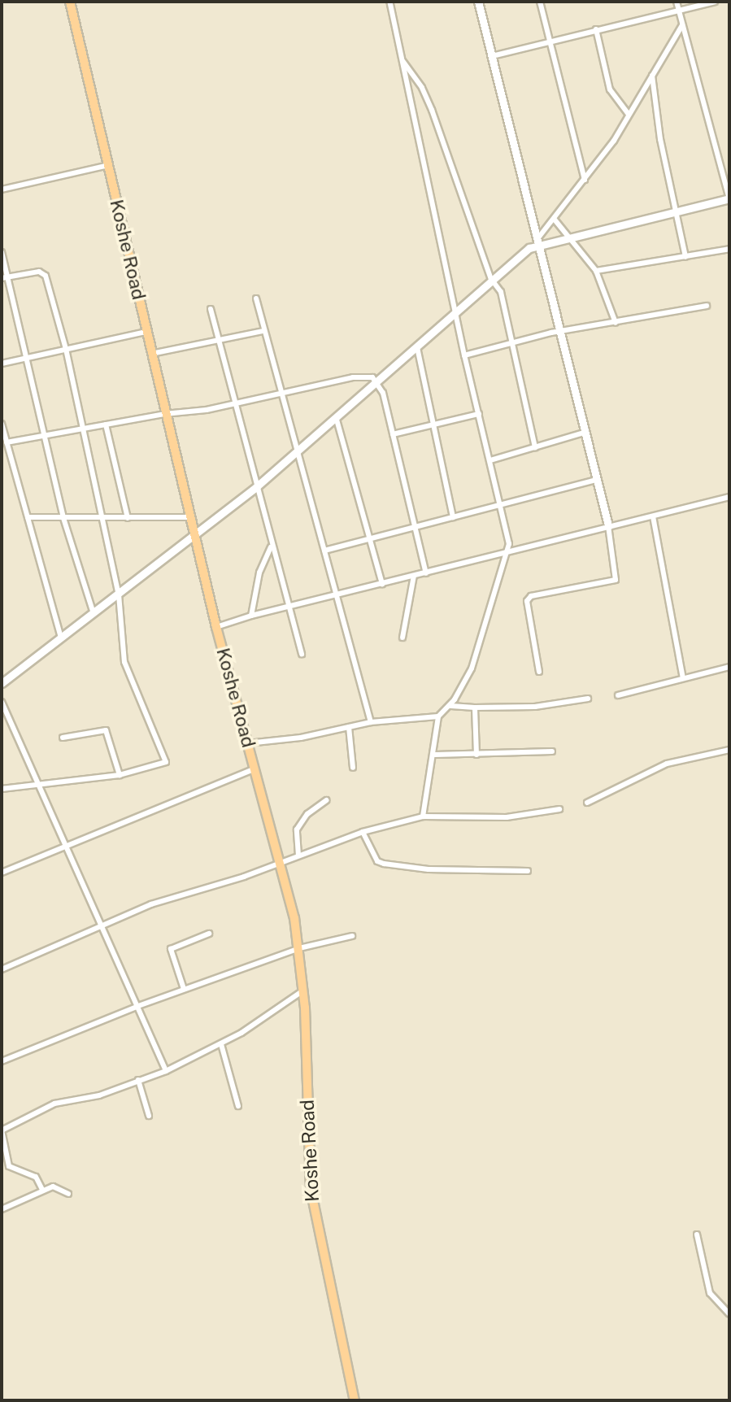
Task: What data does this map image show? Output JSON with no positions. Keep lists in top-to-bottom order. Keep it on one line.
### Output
{"streets":{"main road":["Koshe Road"]}}
